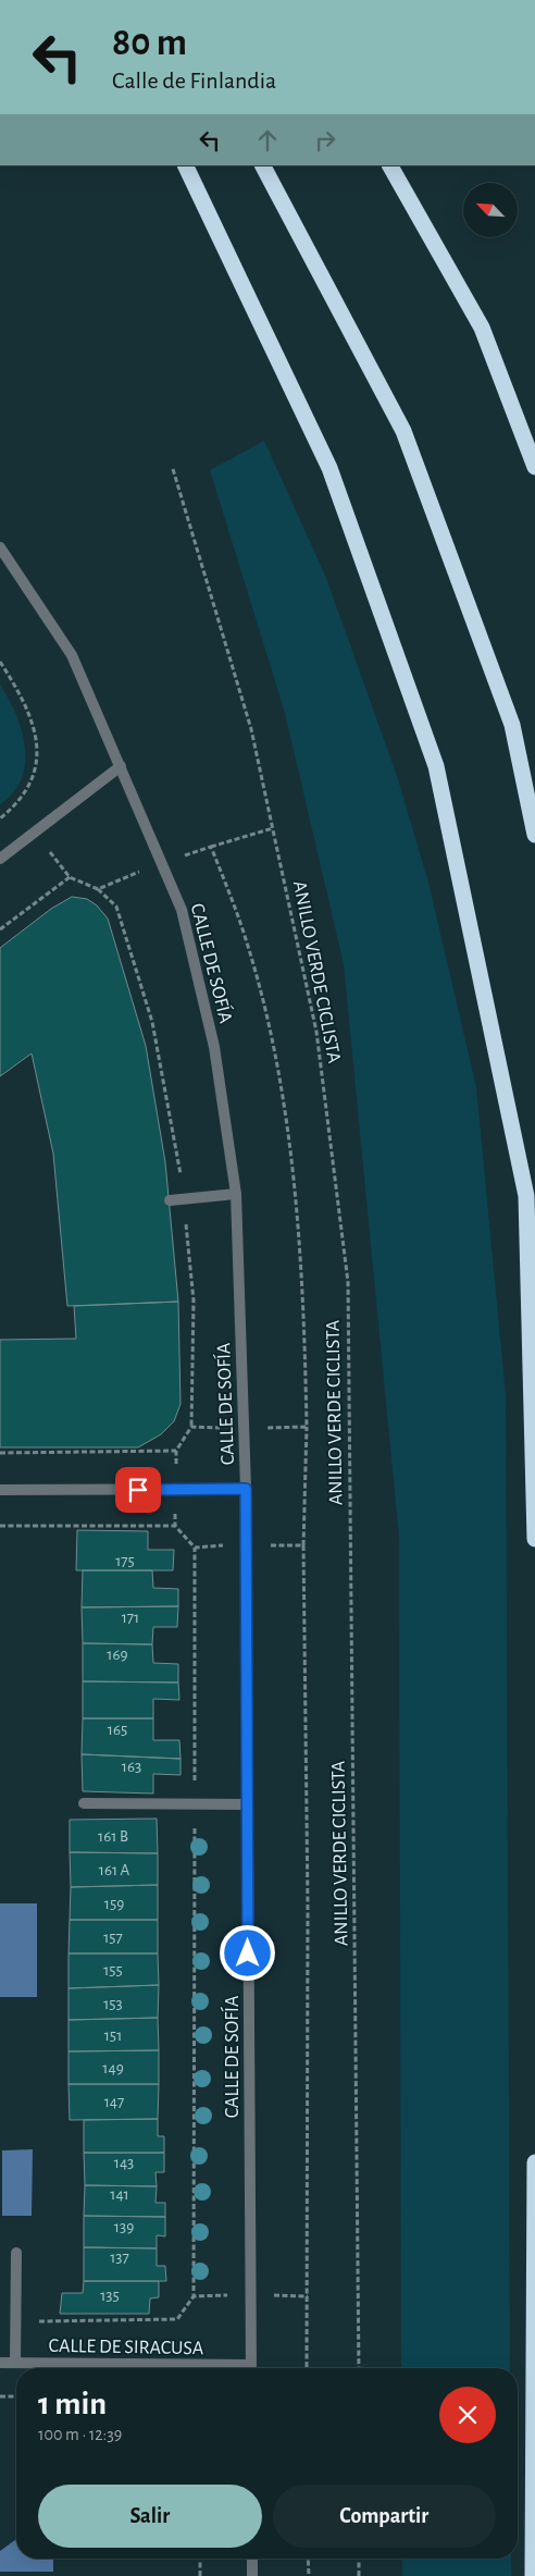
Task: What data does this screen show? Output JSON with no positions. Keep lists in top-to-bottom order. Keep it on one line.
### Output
{"streets":{"street":["CALLE DE SOFÍA","CALLE DE SIRACUSA"],"path":["ANILLO VERDE CICLISTA"]},"house_numbers":["175","171","169","165","163","161 B","161 A","159","157","155","153","151","149","147","143","141","139","137","135"],"north":"top left","page":{"turn":["80 m","Calle de Finlandia"],"heading":["1 min","100 m · 12:39"],"buttons":["Salir","Compartir"]}}
